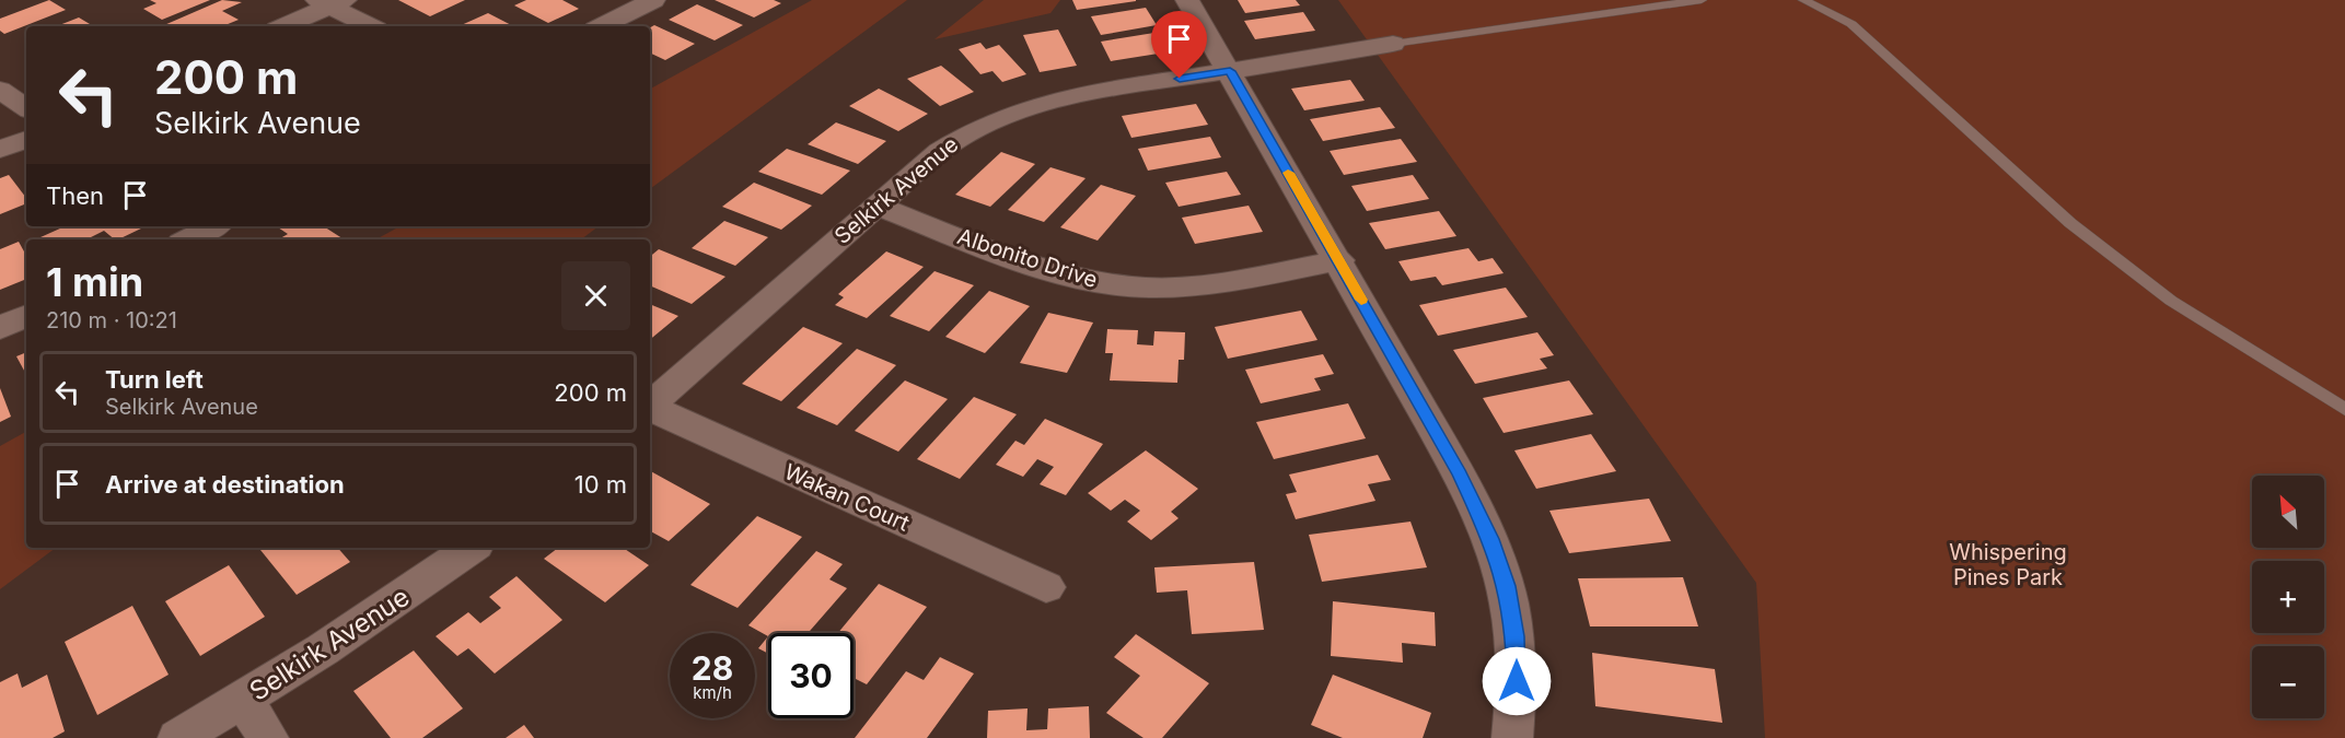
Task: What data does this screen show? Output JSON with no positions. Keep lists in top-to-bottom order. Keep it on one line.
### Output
{"streets":{"street":["Selkirk Avenue","Albonito Drive","Wakan Court"]},"crossings":[["Selkirk Avenue","Albonito Drive"]],"parks":["Whispering Pines Park"],"north":"top left","page":{"turn":["200 m","Selkirk Avenue"],"then":"Then","heading":["1 min","210 m · 10:21"],"list":[{"name":"Turn left","note":"Selkirk Avenue","value":"200 m"},{"name":"Arrive at destination","value":"10 m"}],"map_buttons":["+","−"],"speed":"28 km/h","limit":"30"}}
